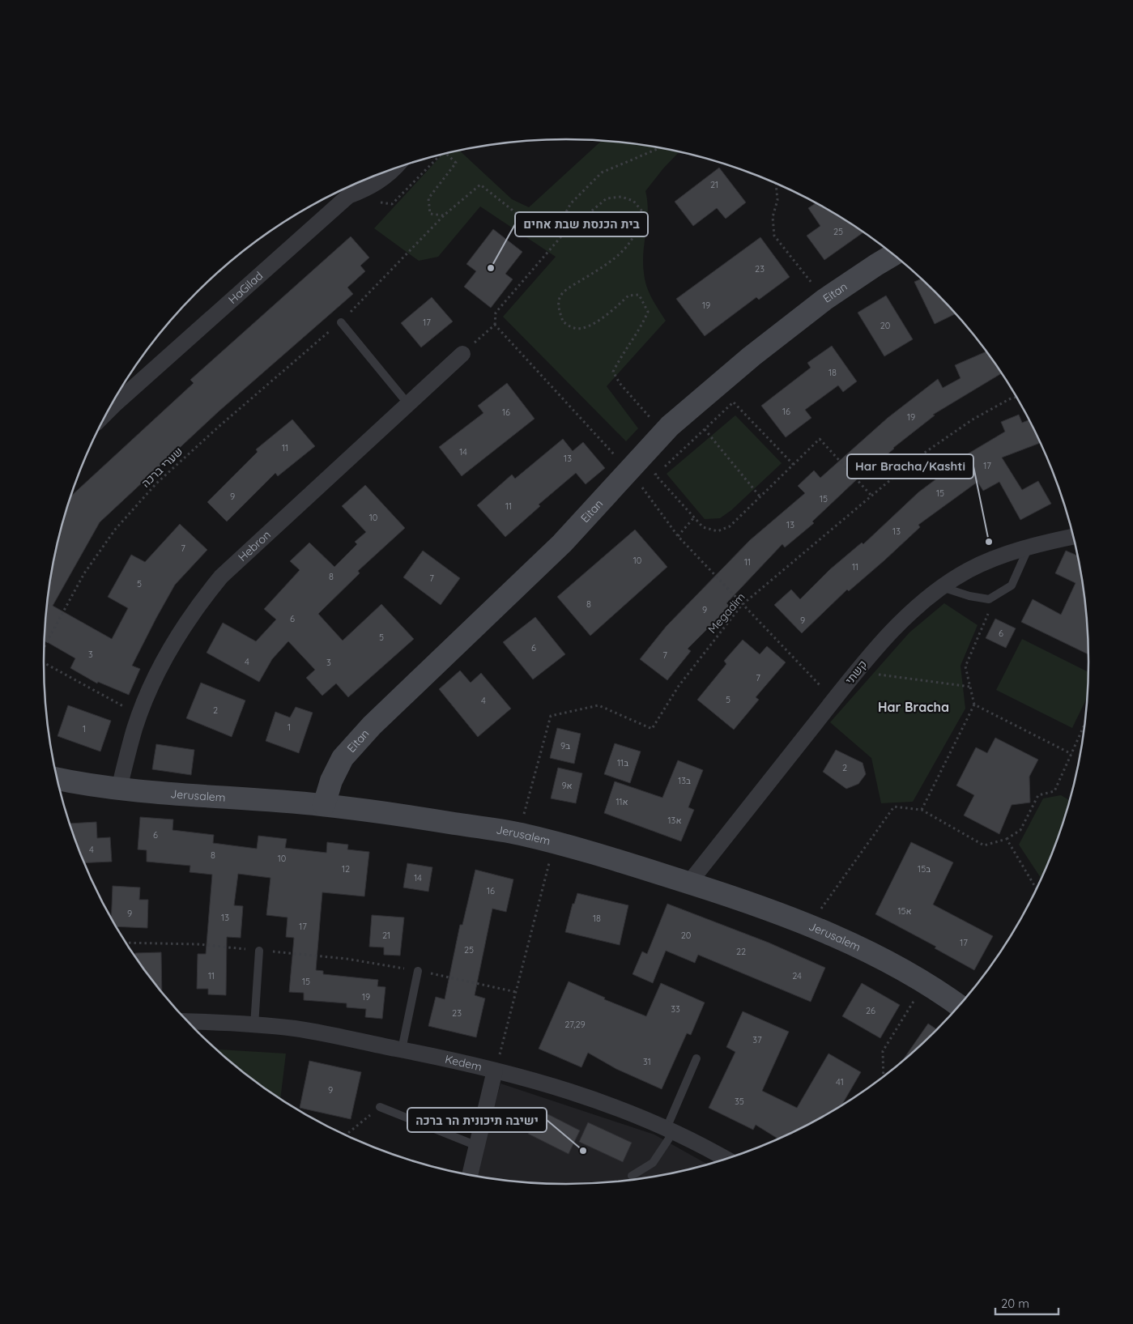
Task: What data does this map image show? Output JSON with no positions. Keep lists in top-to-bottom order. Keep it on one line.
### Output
{"streets":{"street":["HaGilad","Eitan","Hebron","קשתי","Jerusalem","Kedem"],"path":["שערי ברכה","Megadim"]},"crossings":[["Eitan","Jerusalem"],["Hebron","Jerusalem"],["Megadim","Jerusalem"],["קשתי","Jerusalem"]],"districts":["Har Bracha"],"places":["בית הכנסת שבת אחים","Har Bracha/Kashti","ישיבה תיכונית הר ברכה"],"house_numbers":["21","25","23","19","17","20","18","16","16","19","11","14","13","17","15","9","15","11","10","13","13","7","10","11","11","8","7","5","8","9","6","9","6","5","6","3","7","4","3","7","5","4","2","1","1","9ב","11ב","2","13ב","9א","11א","13א","6","4","8","10","12","15ב","14","16","15א","9","13","18","17","21","20","17","25","22","11","24","15","19","33","26","23","27,29","37","31","41","9","35"],"scale_bar":"20 m"}
